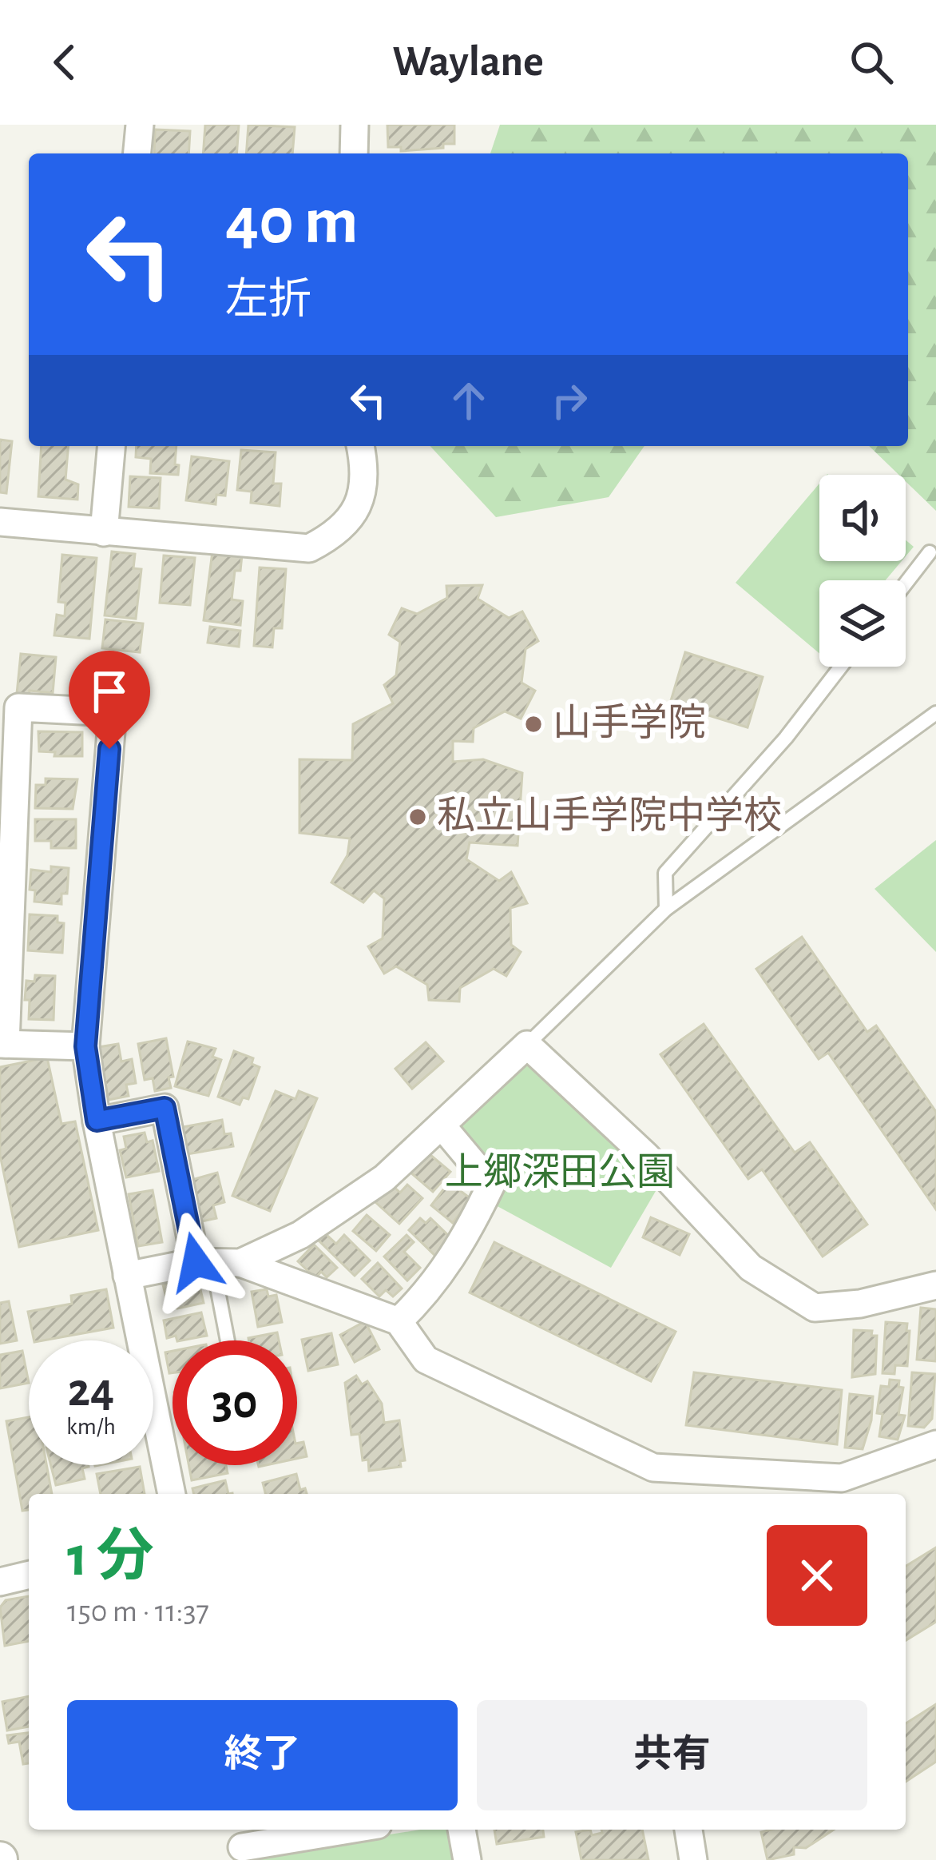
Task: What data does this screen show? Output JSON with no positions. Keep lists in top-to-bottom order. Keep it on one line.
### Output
{"parks":["上郷深田公園"],"places":["山手学院","私立山手学院中学校"],"page":{"header":"Waylane","turn":["40 m","左折"],"speed":"24 km/h","limit":"30","heading":["1 分","150 m · 11:37"],"buttons":["終了","共有"]}}
